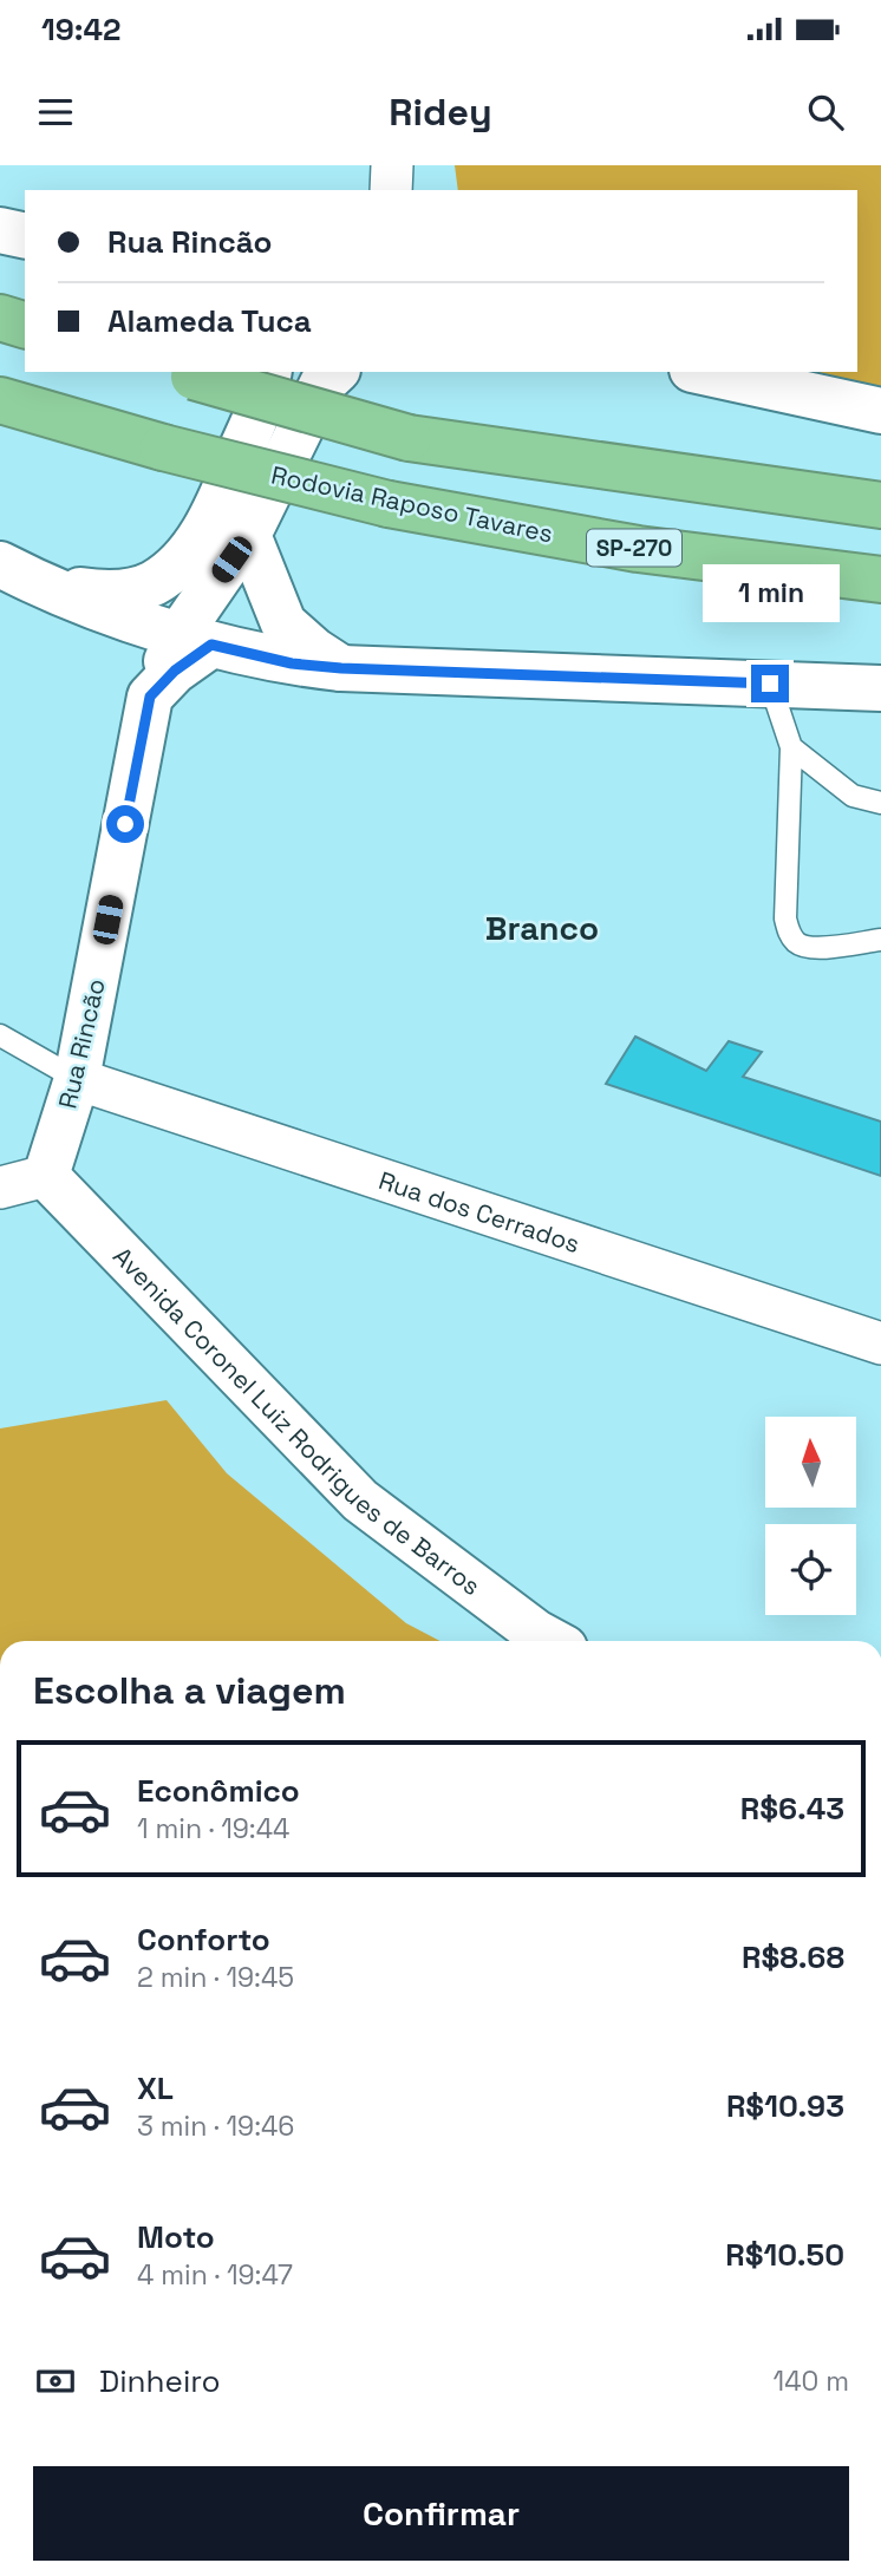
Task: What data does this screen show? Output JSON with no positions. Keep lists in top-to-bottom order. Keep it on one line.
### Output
{"streets":{"highway":["Rodovia Raposo Tavares","SP-270"],"street":["Rua Rincão","Rua dos Cerrados","Avenida Coronel Luiz Rodrigues de Barros"]},"crossings":[["Rua Rincão","Rua dos Cerrados"],["Rua Rincão","Avenida Coronel Luiz Rodrigues de Barros"]],"districts":["Branco"],"north":"top","page":{"status":"19:42","header":"Ridey","banner":["Rua Rincão","Alameda Tuca"],"bubble":"1 min","heading":"Escolha a viagem","list":[{"name":"Econômico","note":"1 min · 19:44","value":"R$6.43"},{"name":"Conforto","note":"2 min · 19:45","value":"R$8.68"},{"name":"XL","note":"3 min · 19:46","value":"R$10.93"},{"name":"Moto","note":"4 min · 19:47","value":"R$10.50"}],"pay":["Dinheiro","140 m"],"buttons":"Confirmar"}}
